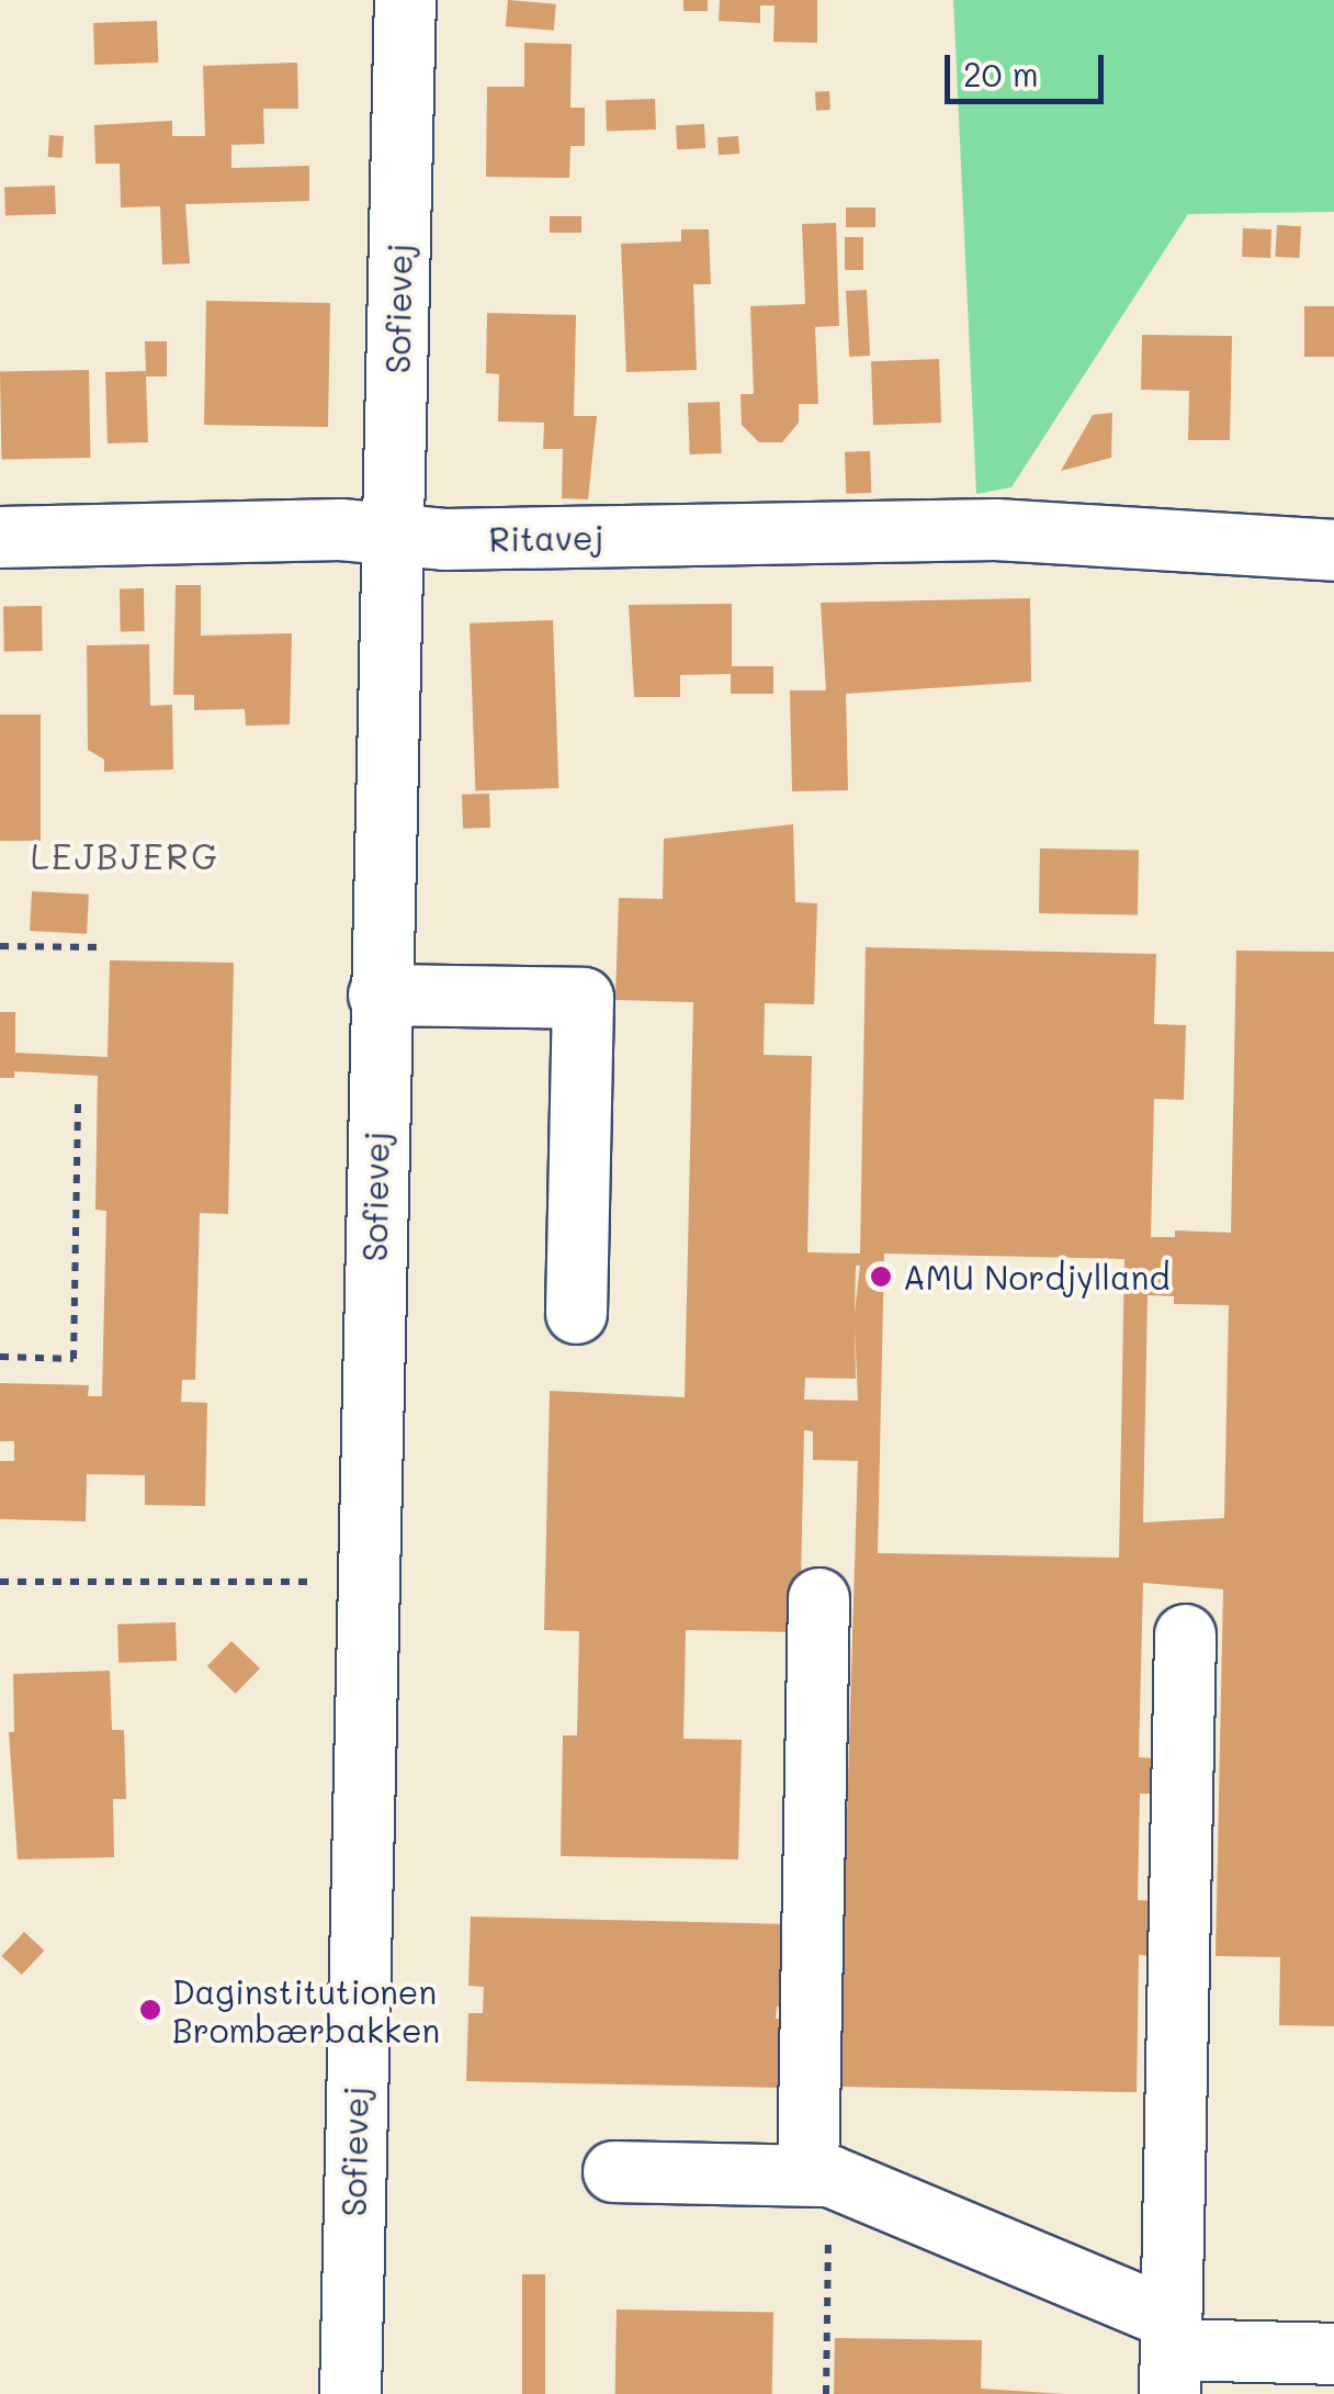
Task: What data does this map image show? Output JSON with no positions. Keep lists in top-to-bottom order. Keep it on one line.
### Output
{"streets":{"street":["Sofievej","Ritavej"]},"crossings":[["Sofievej","Ritavej"]],"districts":["LEJBJERG"],"places":["AMU Nordjylland","Daginstitutionen Brombærbakken"],"scale_bar":"20 m"}
